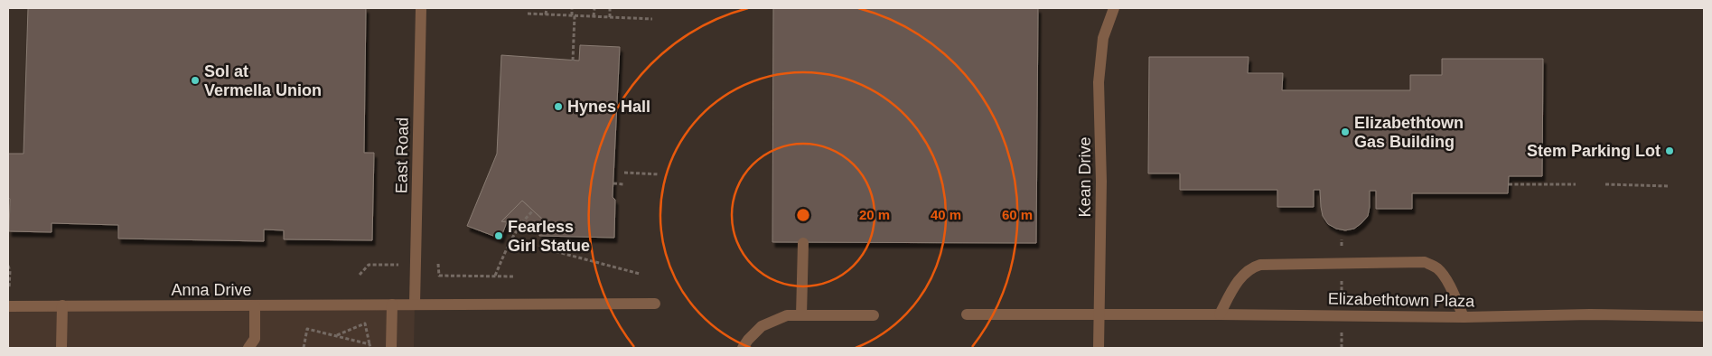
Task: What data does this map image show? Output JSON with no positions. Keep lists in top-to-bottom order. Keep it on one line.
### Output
{"streets":{"street":["East Road","Kean Drive","Anna Drive","Elizabethtown Plaza"]},"crossings":[["East Road","Anna Drive"],["Kean Drive","Elizabethtown Plaza"]],"places":["Sol at Vermella Union","Hynes Hall","Elizabethtown Gas Building","Stem Parking Lot","Fearless Girl Statue"],"rings":["20 m","40 m","60 m"]}
